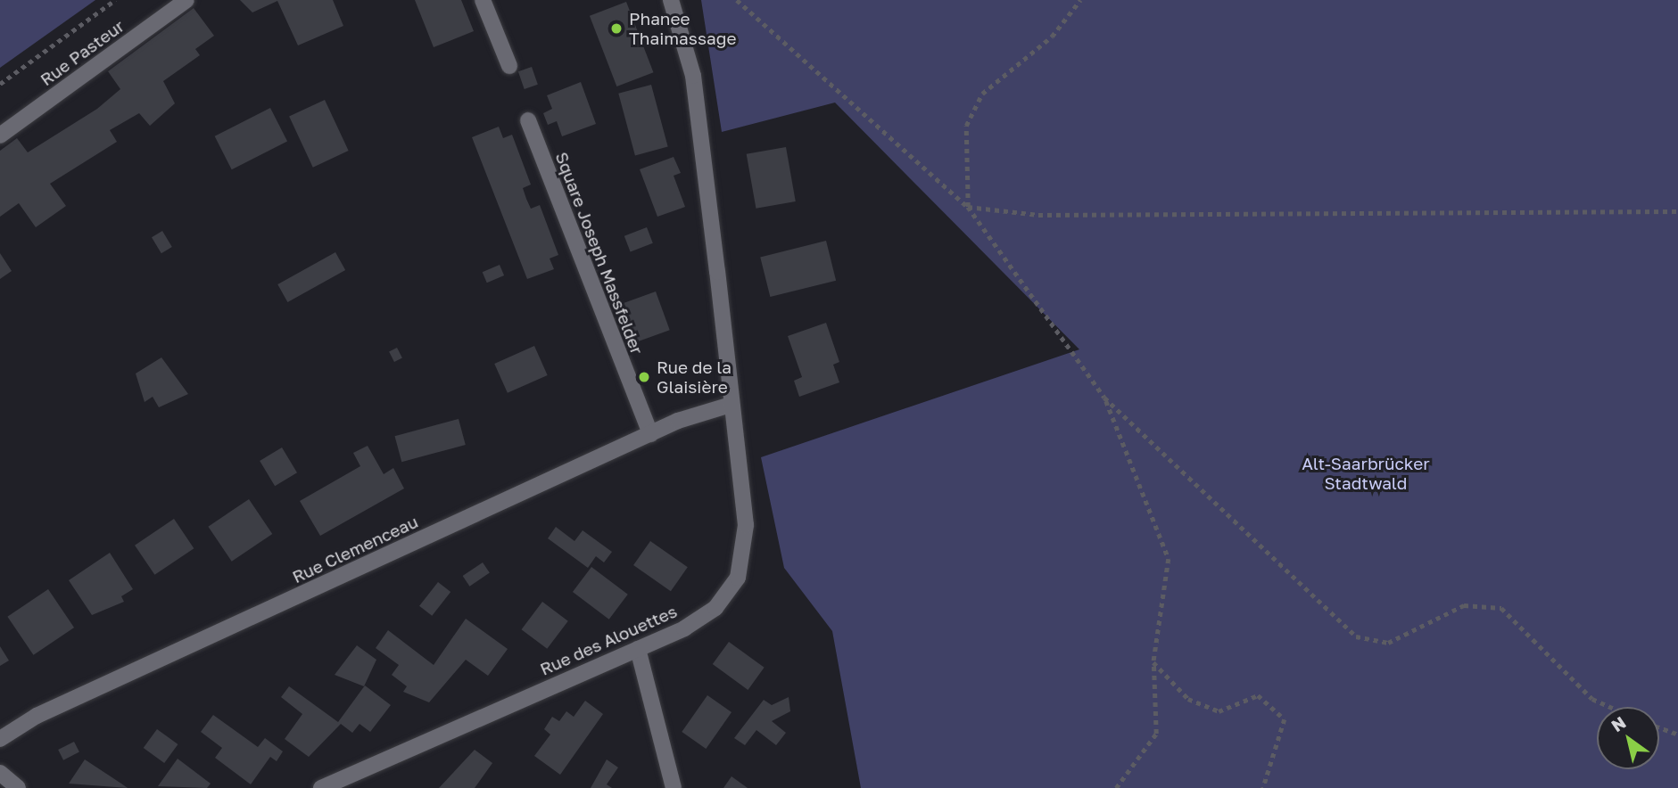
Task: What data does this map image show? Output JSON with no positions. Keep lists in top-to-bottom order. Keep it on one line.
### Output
{"streets":{"street":["Rue Pasteur","Square Joseph Massfelder","Rue Clemenceau","Rue des Alouettes"]},"crossings":[["Square Joseph Massfelder","Rue Clemenceau"],["Rue Clemenceau","Rue des Alouettes"]],"parks":["Alt-Saarbrücker Stadtwald"],"places":["Phanee Thaimassage","Rue de la Glaisière"],"north":"top left"}
